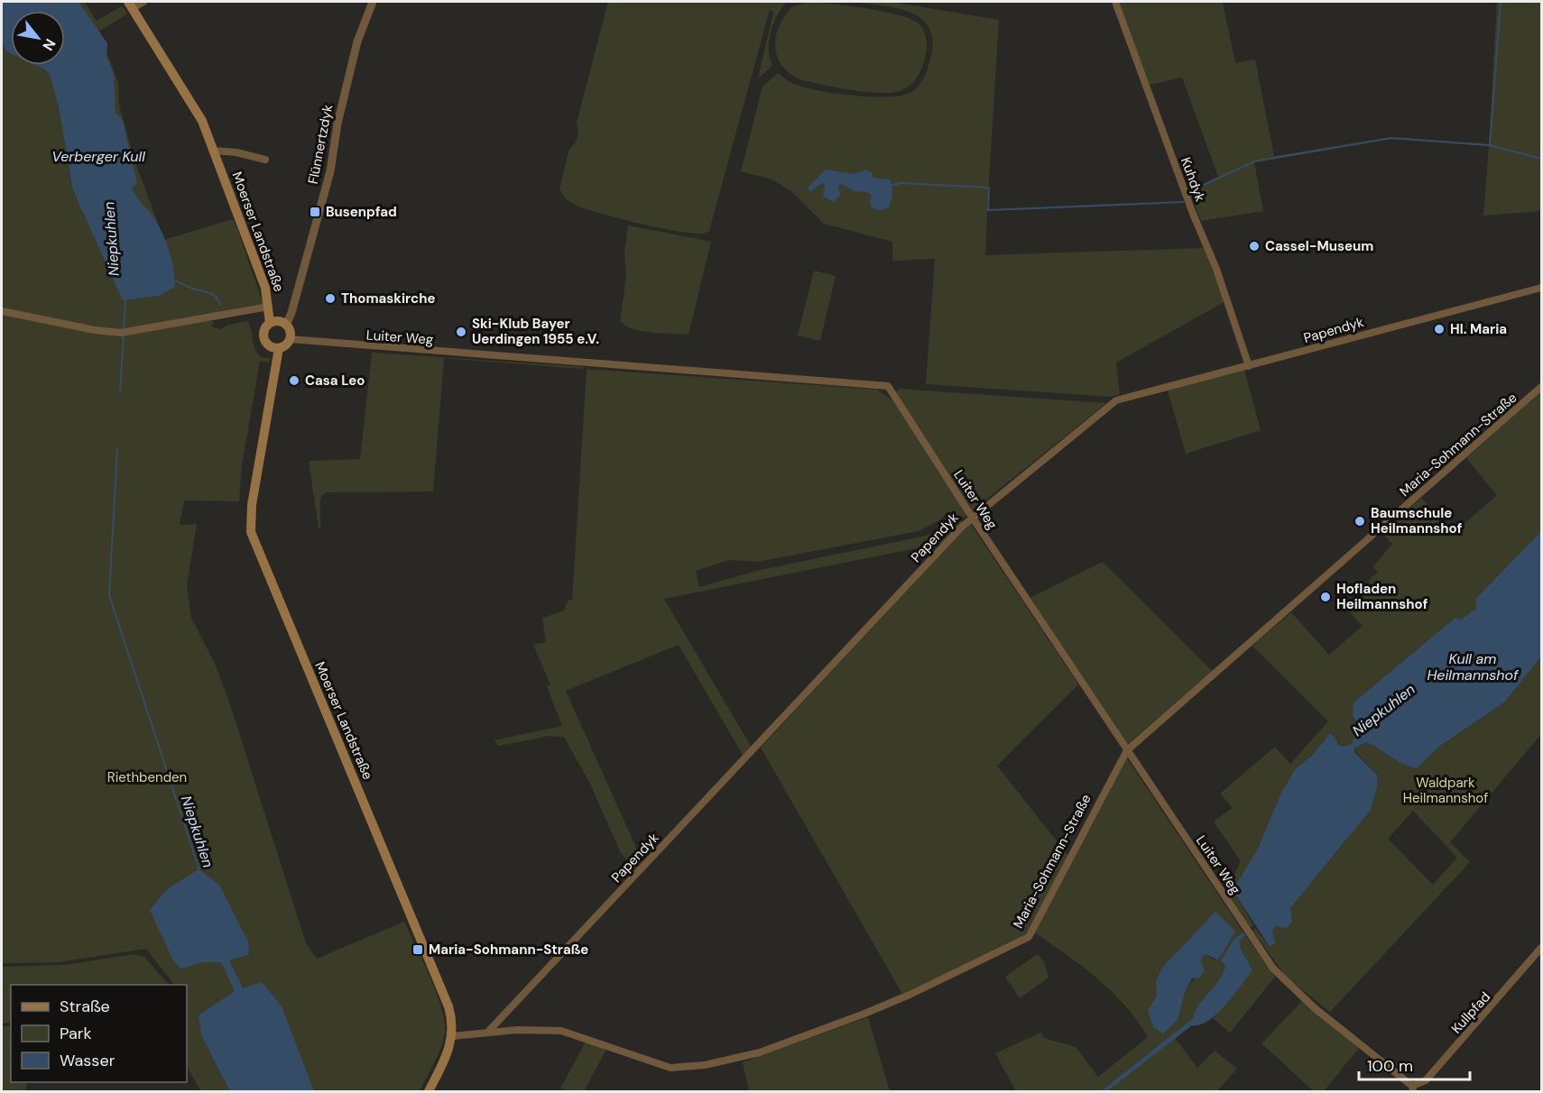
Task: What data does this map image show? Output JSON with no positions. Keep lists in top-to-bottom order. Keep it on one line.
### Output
{"streets":{"main road":["Moerser Landstraße"],"street":["Flünnertzdyk","Kuhdyk","Papendyk","Luiter Weg","Maria-Sohmann-Straße","Kullpfad"]},"crossings":[["Flünnertzdyk","Moerser Landstraße"],["Flünnertzdyk","Luiter Weg"],["Kuhdyk","Papendyk"],["Moerser Landstraße","Luiter Weg"],["Moerser Landstraße","Maria-Sohmann-Straße"],["Papendyk","Luiter Weg"],["Papendyk","Maria-Sohmann-Straße"],["Luiter Weg","Maria-Sohmann-Straße"],["Luiter Weg","Kullpfad"]],"water":["Verberger Kull","Niepkuhlen","Kull am Heilmannshof"],"parks":["Riethbenden","Waldpark Heilmannshof"],"places":{"transit":["Busenpfad","Maria-Sohmann-Straße"],"other":["Cassel-Museum","Thomaskirche","Hl. Maria","Ski-Klub Bayer Uerdingen 1955 e.V.","Casa Leo","Baumschule Heilmannshof","Hofladen Heilmannshof"]},"legend":["Straße","Park","Wasser"],"scale_bar":"100 m","north":"bottom right"}
